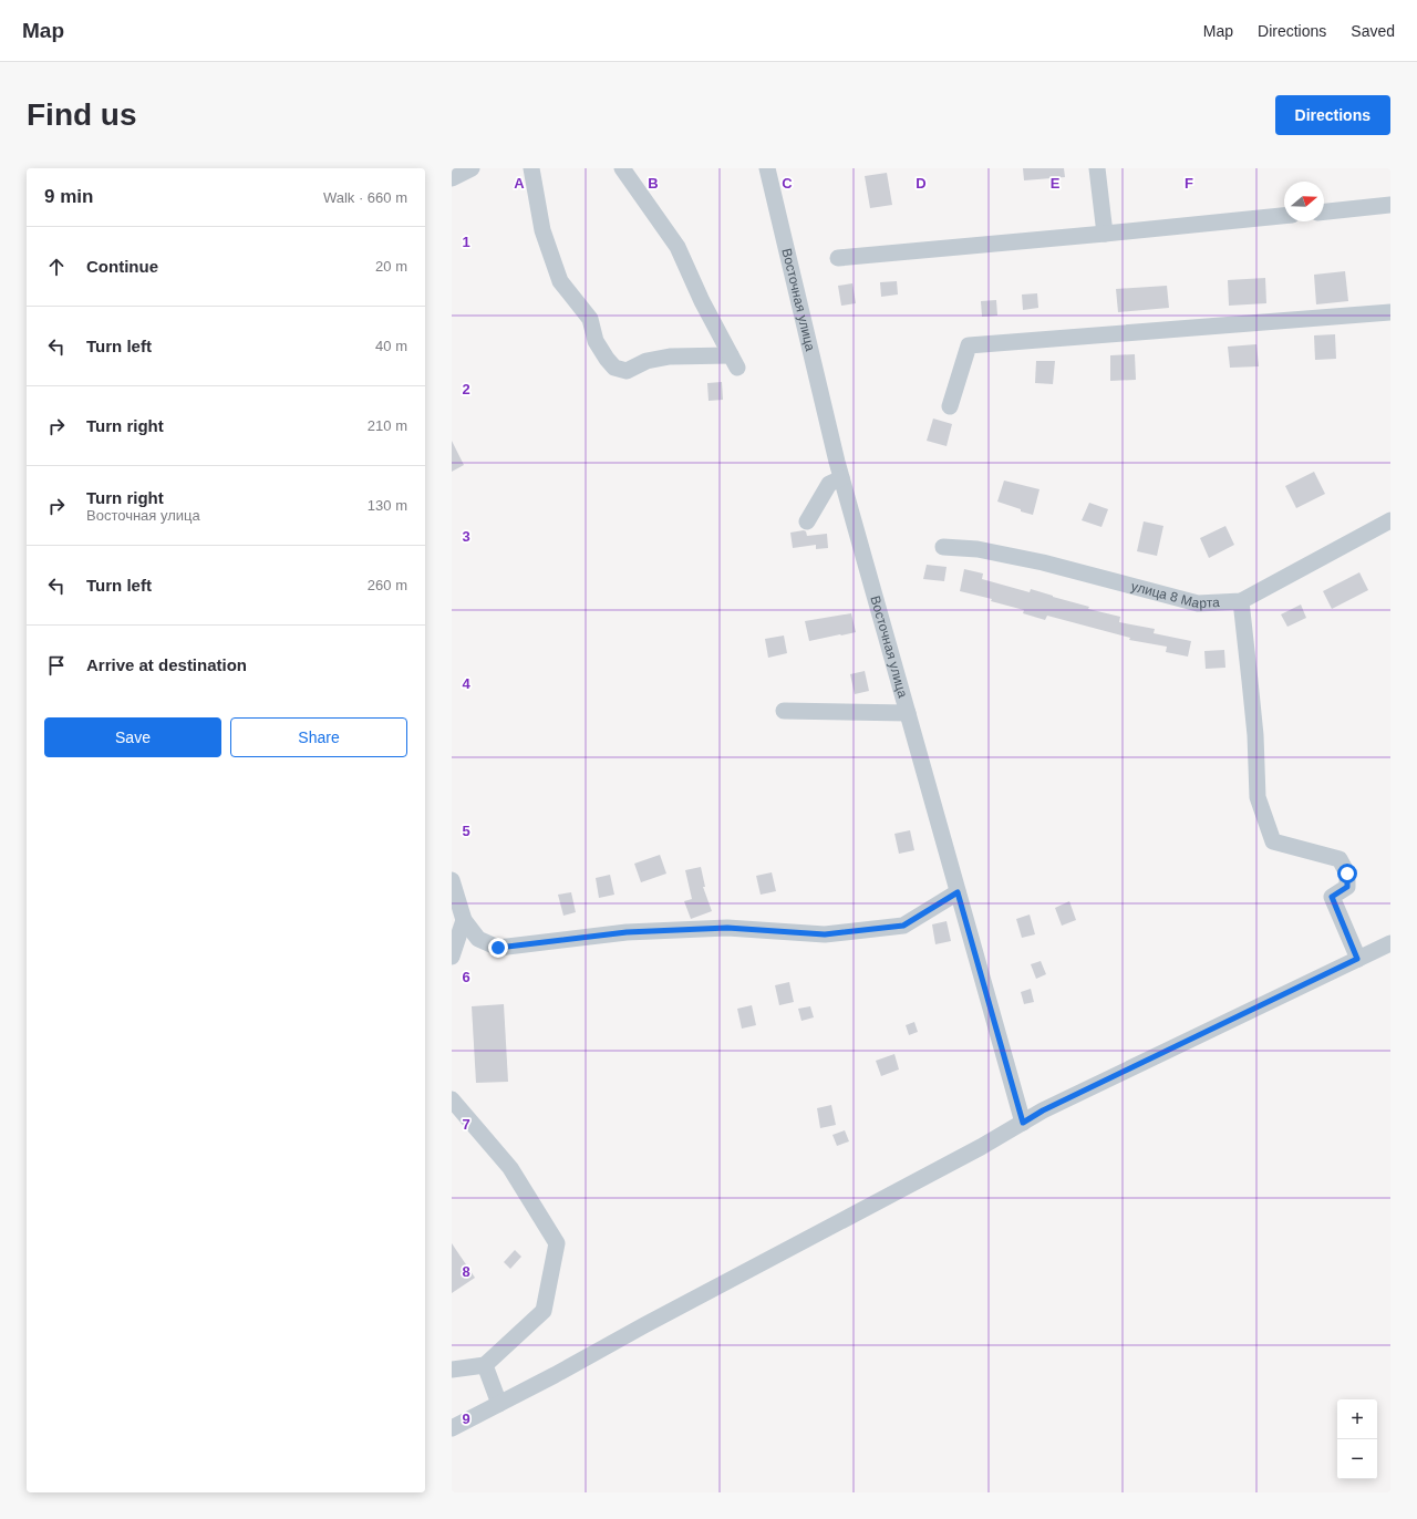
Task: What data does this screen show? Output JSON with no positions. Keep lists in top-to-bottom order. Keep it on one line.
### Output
{"streets":{"street":["Восточная улица","улица 8 Марта"]},"north":"right","page":{"header":"Map","nav":["Map","Directions","Saved"],"buttons":["Directions",["Save","Share"]],"title":"Find us","heading":["9 min","Walk · 660 m"],"list":[["Continue","20 m"],["Turn left","40 m"],["Turn right","210 m"],["Turn right","Восточная улица","130 m"],["Turn left","260 m"],"Arrive at destination"],"map_buttons":["+","−"]},"grid":{"columns":["A","B","C","D","E","F"],"rows":["1","2","3","4","5","6","7","8","9"]}}
